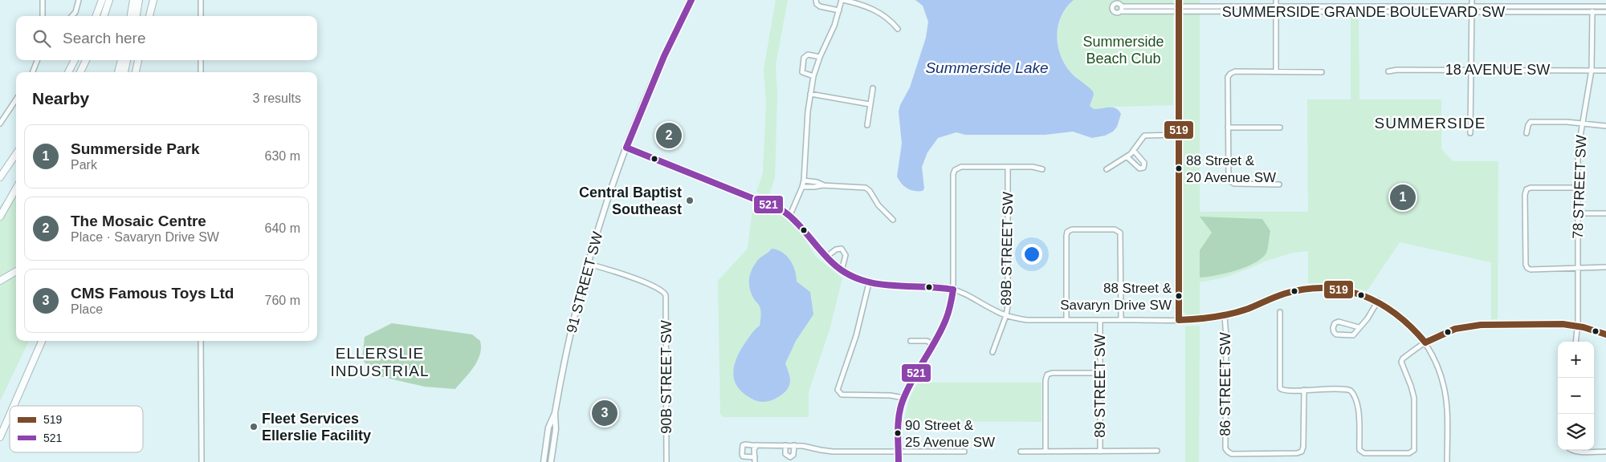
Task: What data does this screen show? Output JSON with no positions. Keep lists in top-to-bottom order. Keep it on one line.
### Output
{"streets":{"main road":["91 STREET SW"],"street":["SUMMERSIDE GRANDE BOULEVARD SW","18 AVENUE SW","78 STREET SW","89B STREET SW","90B STREET SW","86 STREET SW","89 STREET SW"]},"crossings":[["SUMMERSIDE GRANDE BOULEVARD SW","78 STREET SW"],["18 AVENUE SW","78 STREET SW"],["91 STREET SW","90B STREET SW"]],"districts":["SUMMERSIDE","ELLERSLIE INDUSTRIAL"],"water":["Summerside Lake"],"parks":["Summerside Beach Club"],"places":["88 Street & 20 Avenue SW","Central Baptist Southeast","88 Street & Savaryn Drive SW","Fleet Services Ellerslie Facility","90 Street & 25 Avenue SW"],"lines":["transit line 519","transit line 521"],"legend":["519","521"],"page":{"search":"Search here","heading":["Nearby","3 results"],"pins":["2","1","3"],"list":[{"mark":"1","name":"Summerside Park","note":"Park","value":"630 m"},{"mark":"2","name":"The Mosaic Centre","note":"Place · Savaryn Drive SW","value":"640 m"},{"mark":"3","name":"CMS Famous Toys Ltd","note":"Place","value":"760 m"}],"map_buttons":["+","−"]}}
